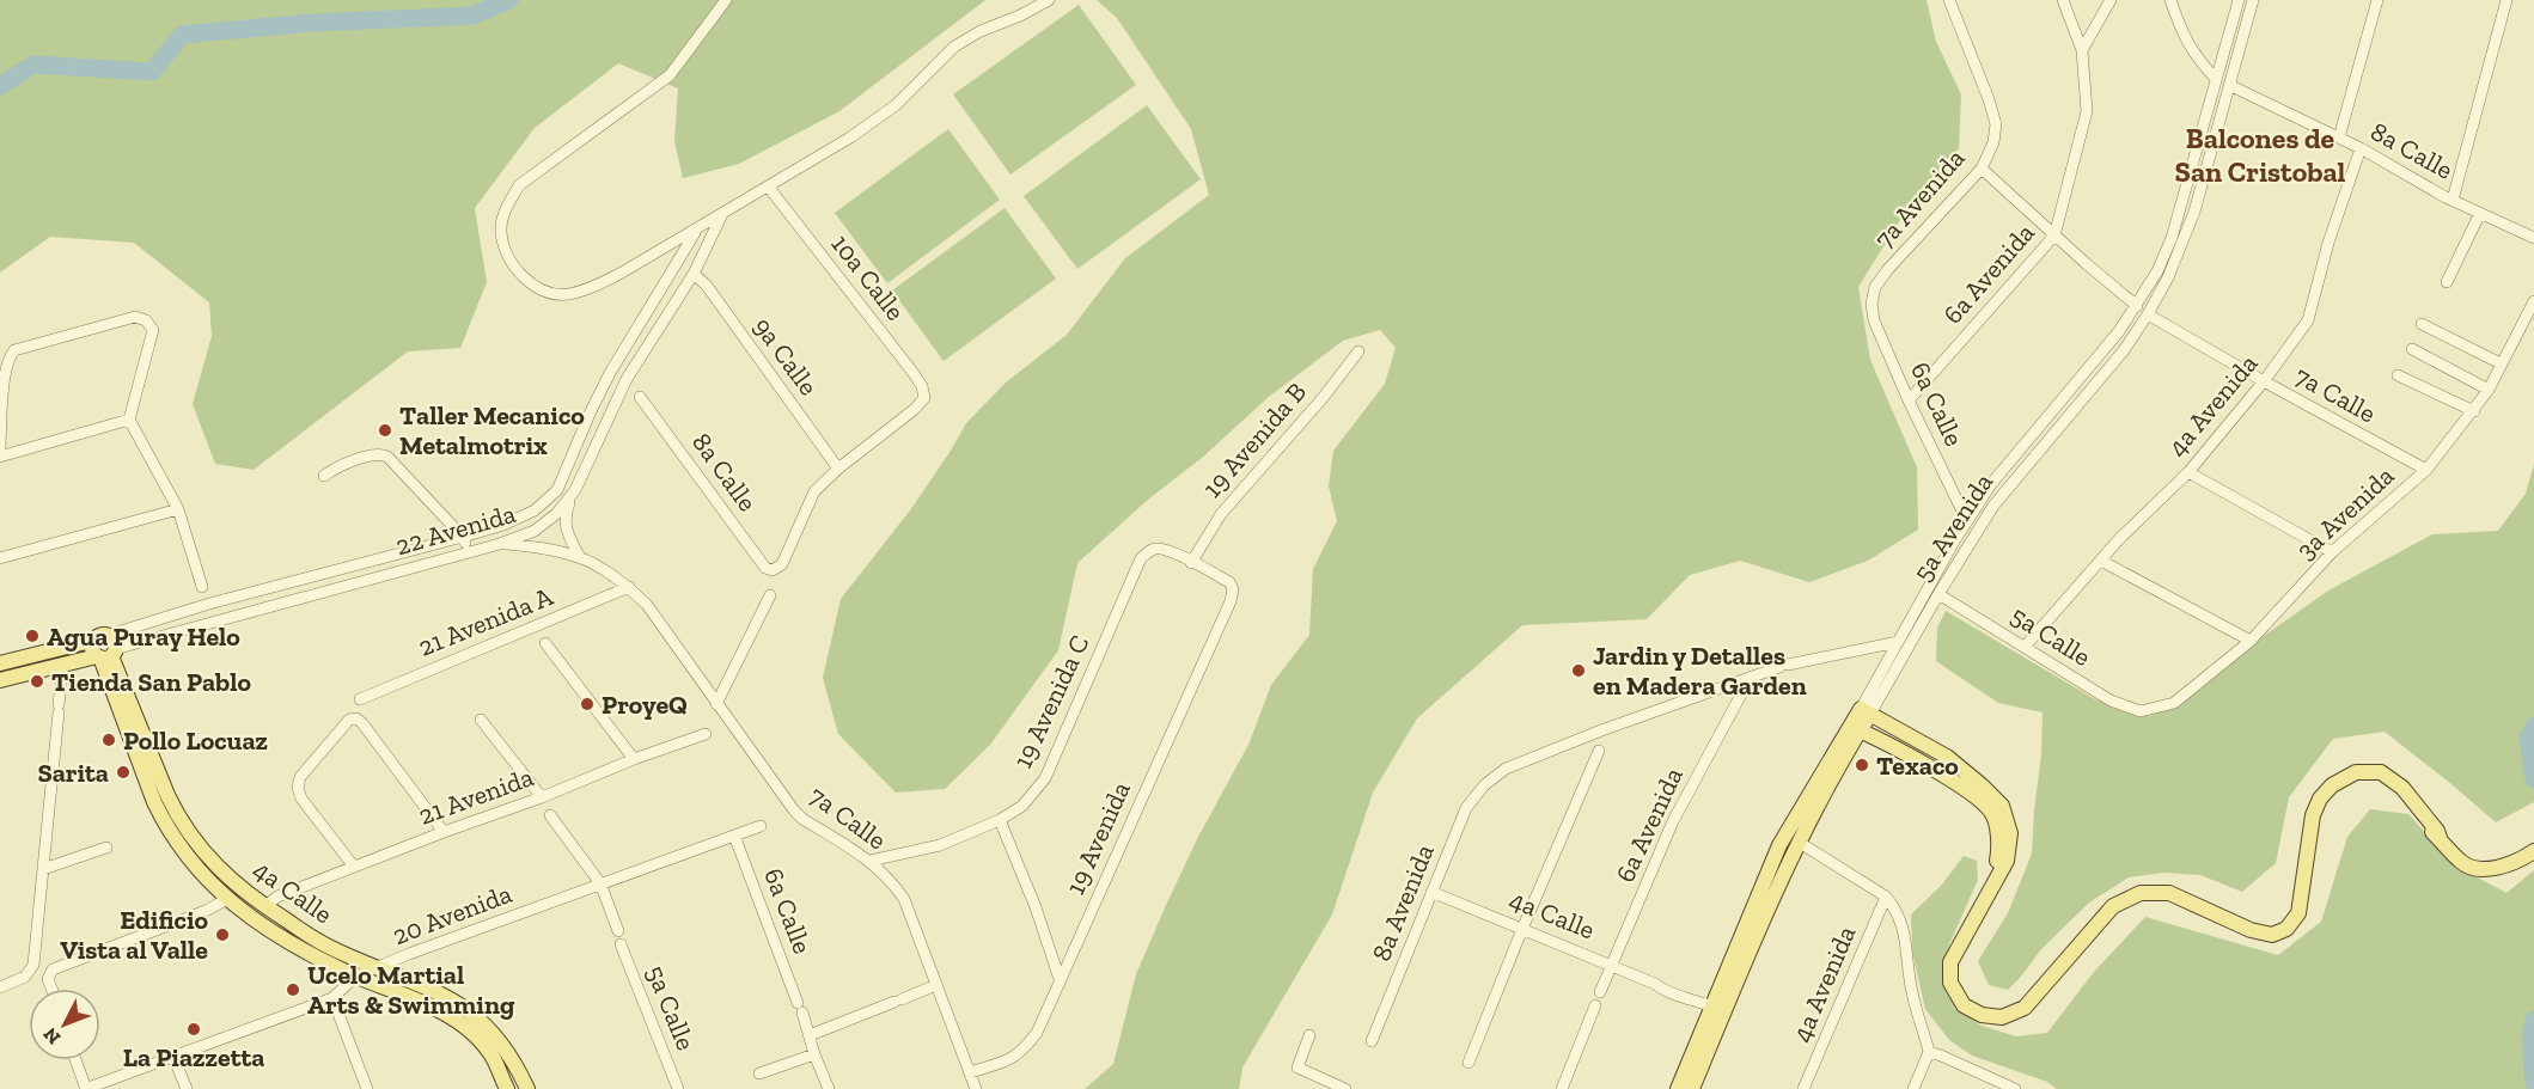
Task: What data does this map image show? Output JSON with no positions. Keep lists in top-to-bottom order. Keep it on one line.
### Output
{"streets":{"main road":["5a Avenida","4a Calle"],"street":["8a Calle","7a Avenida","6a Avenida","10a Calle","9a Calle","7a Calle","6a Calle","4a Avenida","19 Avenida B","3a Avenida","22 Avenida","21 Avenida A","5a Calle","19 Avenida C","21 Avenida","19 Avenida","8a Avenida","20 Avenida"]},"crossings":[["8a Calle","10a Calle"],["8a Calle","9a Calle"],["8a Calle","4a Avenida"],["8a Calle","5a Avenida"],["7a Avenida","6a Calle"],["6a Avenida","6a Calle"],["6a Avenida","4a Calle"],["6a Avenida","8a Avenida"],["10a Calle","9a Calle"],["9a Calle","22 Avenida"],["7a Calle","4a Avenida"],["7a Calle","3a Avenida"],["7a Calle","5a Avenida"],["7a Calle","22 Avenida"],["7a Calle","21 Avenida A"],["7a Calle","19 Avenida C"],["7a Calle","19 Avenida"],["6a Calle","5a Avenida"],["6a Calle","20 Avenida"],["4a Avenida","5a Calle"],["19 Avenida B","19 Avenida C"],["19 Avenida B","19 Avenida"],["3a Avenida","5a Calle"],["5a Avenida","5a Calle"],["5a Avenida","4a Calle"],["22 Avenida","4a Calle"],["19 Avenida C","19 Avenida"],["21 Avenida","4a Calle"],["4a Calle","8a Avenida"],["4a Calle","20 Avenida"]],"districts":["Balcones de San Cristobal"],"places":["Taller Mecanico Metalmotrix","Agua Puray Helo","Jardin y Detalles en Madera Garden","Tienda San Pablo","ProyeQ","Pollo Locuaz","Texaco","Sarita","Edificio Vista al Valle","Ucelo Martial Arts & Swimming","La Piazzetta"],"north":"bottom left"}
